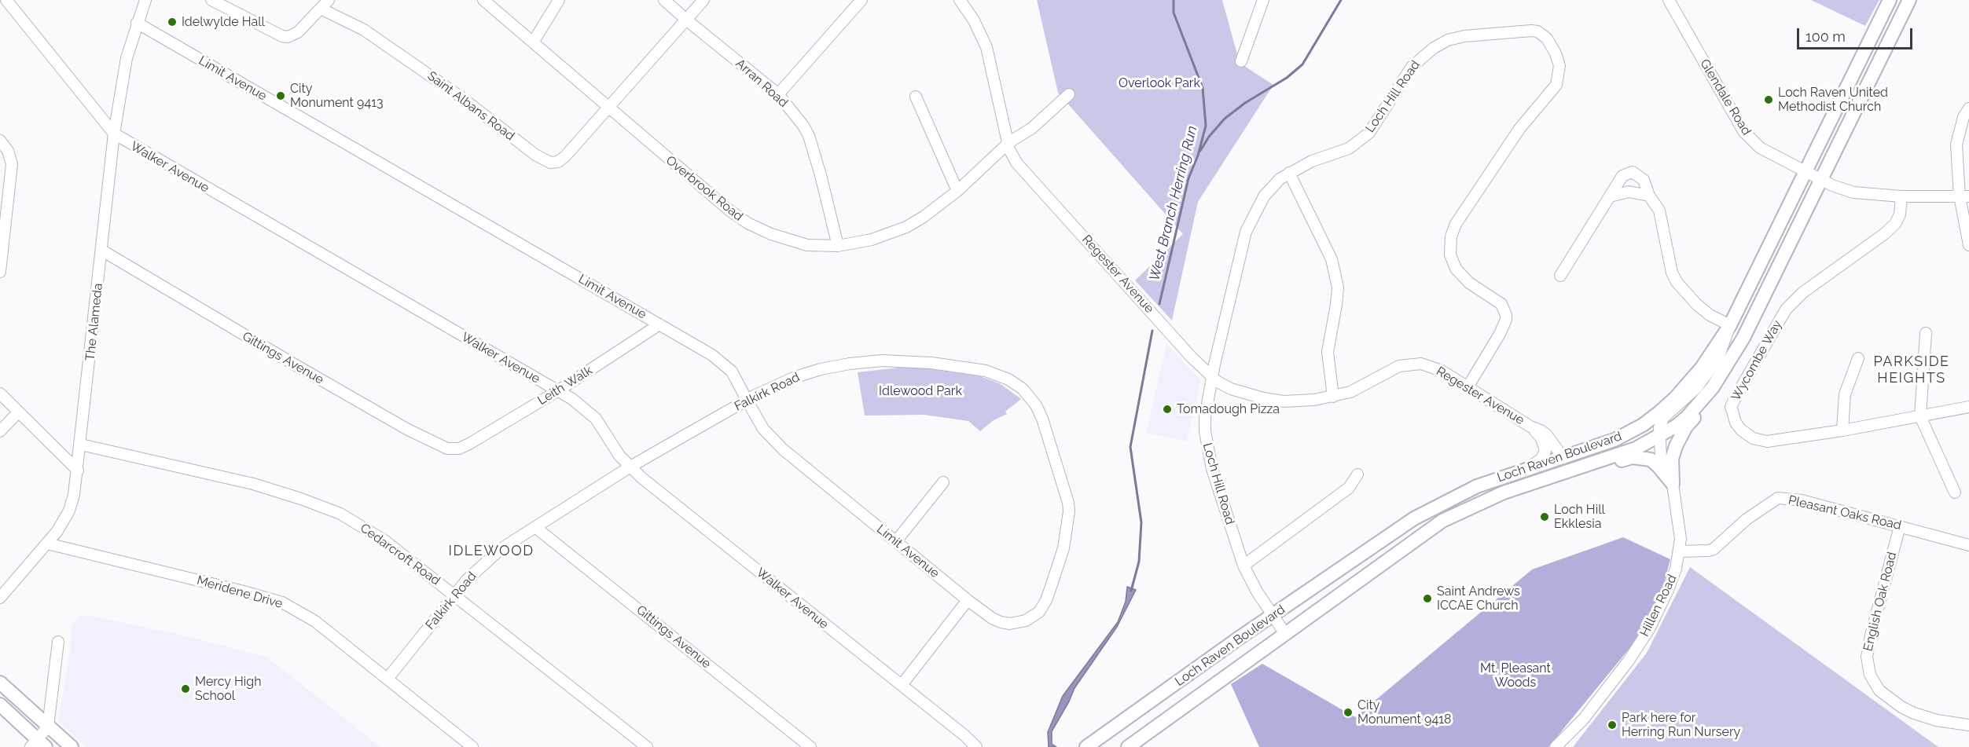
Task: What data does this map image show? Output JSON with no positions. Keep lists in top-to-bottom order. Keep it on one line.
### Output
{"streets":{"main road":["Loch Raven Boulevard"],"street":["Limit Avenue","Arran Road","Loch Hill Road","Glendale Road","Saint Albans Road","Walker Avenue","Overbrook Road","Regester Avenue","The Alameda","Gittings Avenue","Wycombe Way","Leith Walk","Falkirk Road","Pleasant Oaks Road","Cedarcroft Road","Meridene Drive","English Oak Road","Hillen Road"]},"crossings":[["Limit Avenue","The Alameda"],["Limit Avenue","Leith Walk"],["Limit Avenue","Falkirk Road"],["Arran Road","Saint Albans Road"],["Arran Road","Overbrook Road"],["Loch Hill Road","Regester Avenue"],["Loch Hill Road","Loch Raven Boulevard"],["Glendale Road","Wycombe Way"],["Glendale Road","Loch Raven Boulevard"],["Saint Albans Road","Overbrook Road"],["Walker Avenue","The Alameda"],["Walker Avenue","Leith Walk"],["Walker Avenue","Falkirk Road"],["Overbrook Road","Regester Avenue"],["Regester Avenue","Loch Raven Boulevard"],["The Alameda","Gittings Avenue"],["The Alameda","Cedarcroft Road"],["The Alameda","Meridene Drive"],["Gittings Avenue","Leith Walk"],["Gittings Avenue","Falkirk Road"],["Falkirk Road","Cedarcroft Road"],["Falkirk Road","Meridene Drive"],["Loch Raven Boulevard","Hillen Road"],["Pleasant Oaks Road","English Oak Road"],["Pleasant Oaks Road","Hillen Road"]],"districts":["PARKSIDE HEIGHTS","IDLEWOOD"],"water":["West Branch Herring Run"],"parks":["Overlook Park","Idlewood Park","Mt. Pleasant Woods"],"places":["Idelwylde Hall","City Monument 9413","Loch Raven United Methodist Church","Tomadough Pizza","Loch Hill Ekklesia","Saint Andrews ICCAE Church","Mercy High School","City Monument 9418","Park here for Herring Run Nursery"],"scale_bar":"100 m"}
